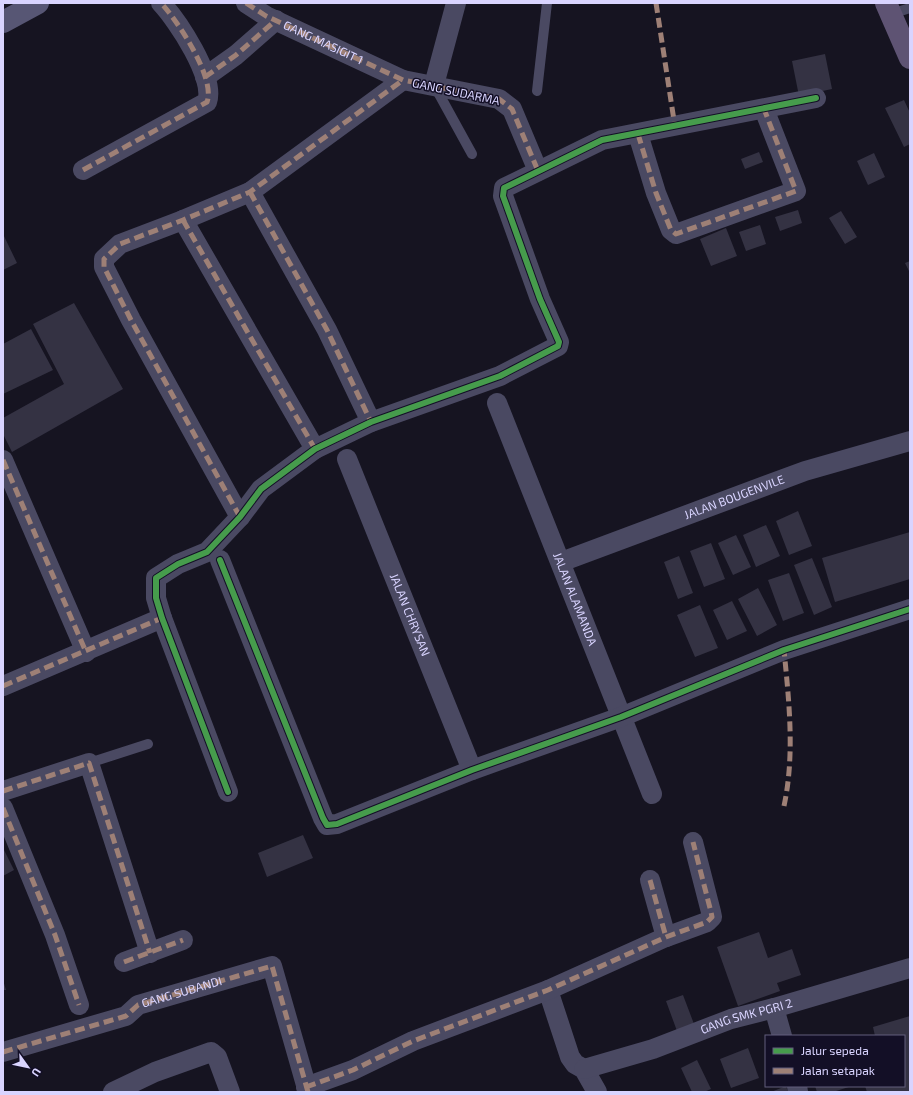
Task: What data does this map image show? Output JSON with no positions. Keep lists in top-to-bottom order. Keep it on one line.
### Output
{"streets":{"street":["GANG MASIGIT 1","GANG SUDARMA","JALAN BOUGENVILE","JALAN ALAMANDA","JALAN CHRYSAN","GANG SUBANDI","GANG SMK PGRI 2"]},"crossings":[["GANG MASIGIT 1","GANG SUDARMA"],["JALAN BOUGENVILE","JALAN ALAMANDA"]],"legend":["Jalur sepeda","Jalan setapak"],"north":"bottom right"}
